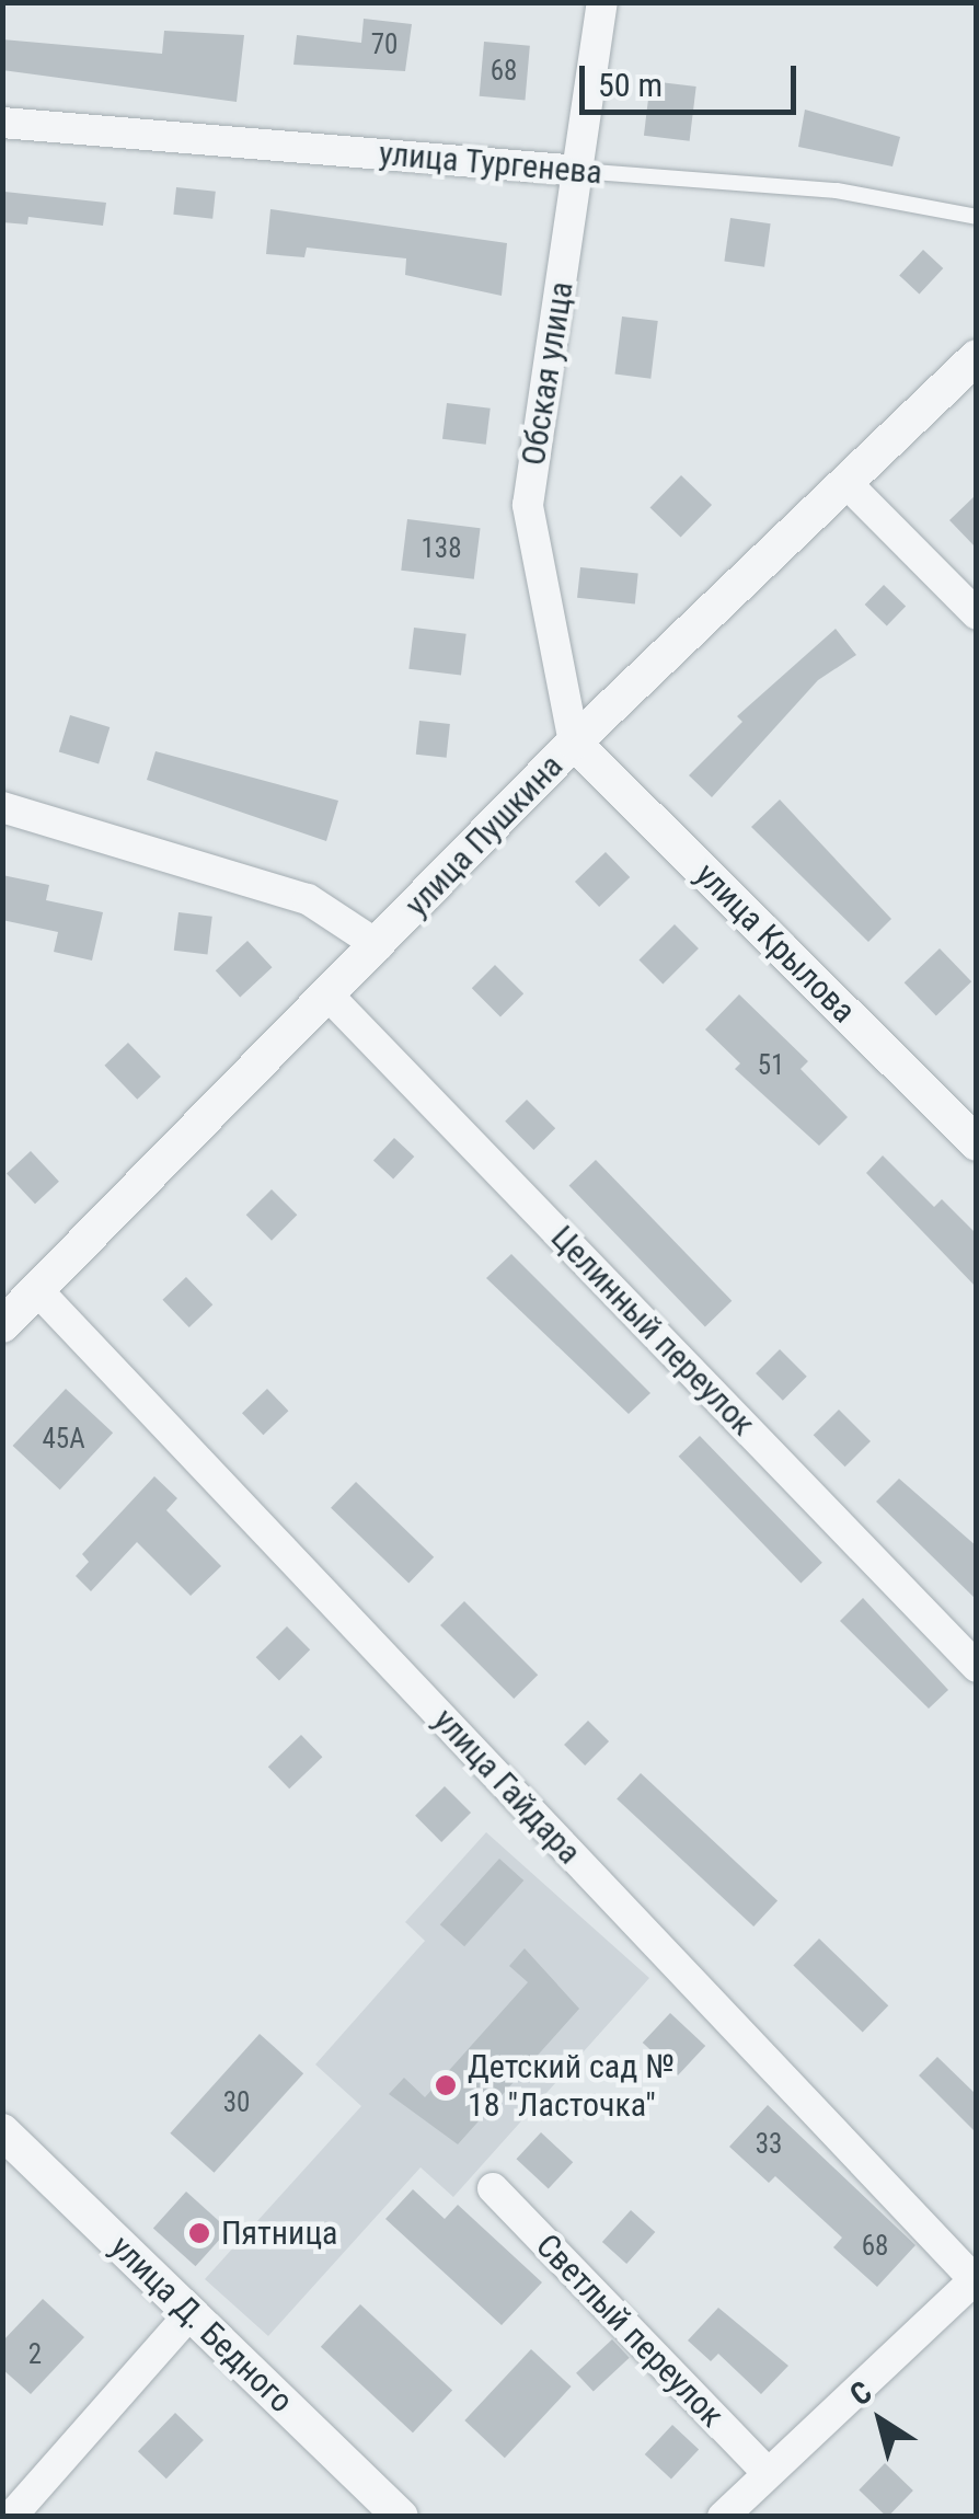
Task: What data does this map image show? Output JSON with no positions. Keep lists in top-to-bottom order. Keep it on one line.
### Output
{"streets":{"street":["улица Тургенева","Обская улица","улица Пушкина","улица Крылова","Целинный переулок","улица Гайдара","улица Д. Бедного","Светлый переулок"]},"crossings":[["улица Тургенева","Обская улица"],["Обская улица","улица Пушкина"],["Обская улица","улица Крылова"],["улица Пушкина","улица Крылова"],["улица Пушкина","Целинный переулок"],["улица Пушкина","улица Гайдара"]],"places":["Детский сад № 18 \"Ласточка\"","Пятница"],"house_numbers":["70","68","138","51","45А","30","33","68","2"],"scale_bar":"50 m","north":"top left"}
